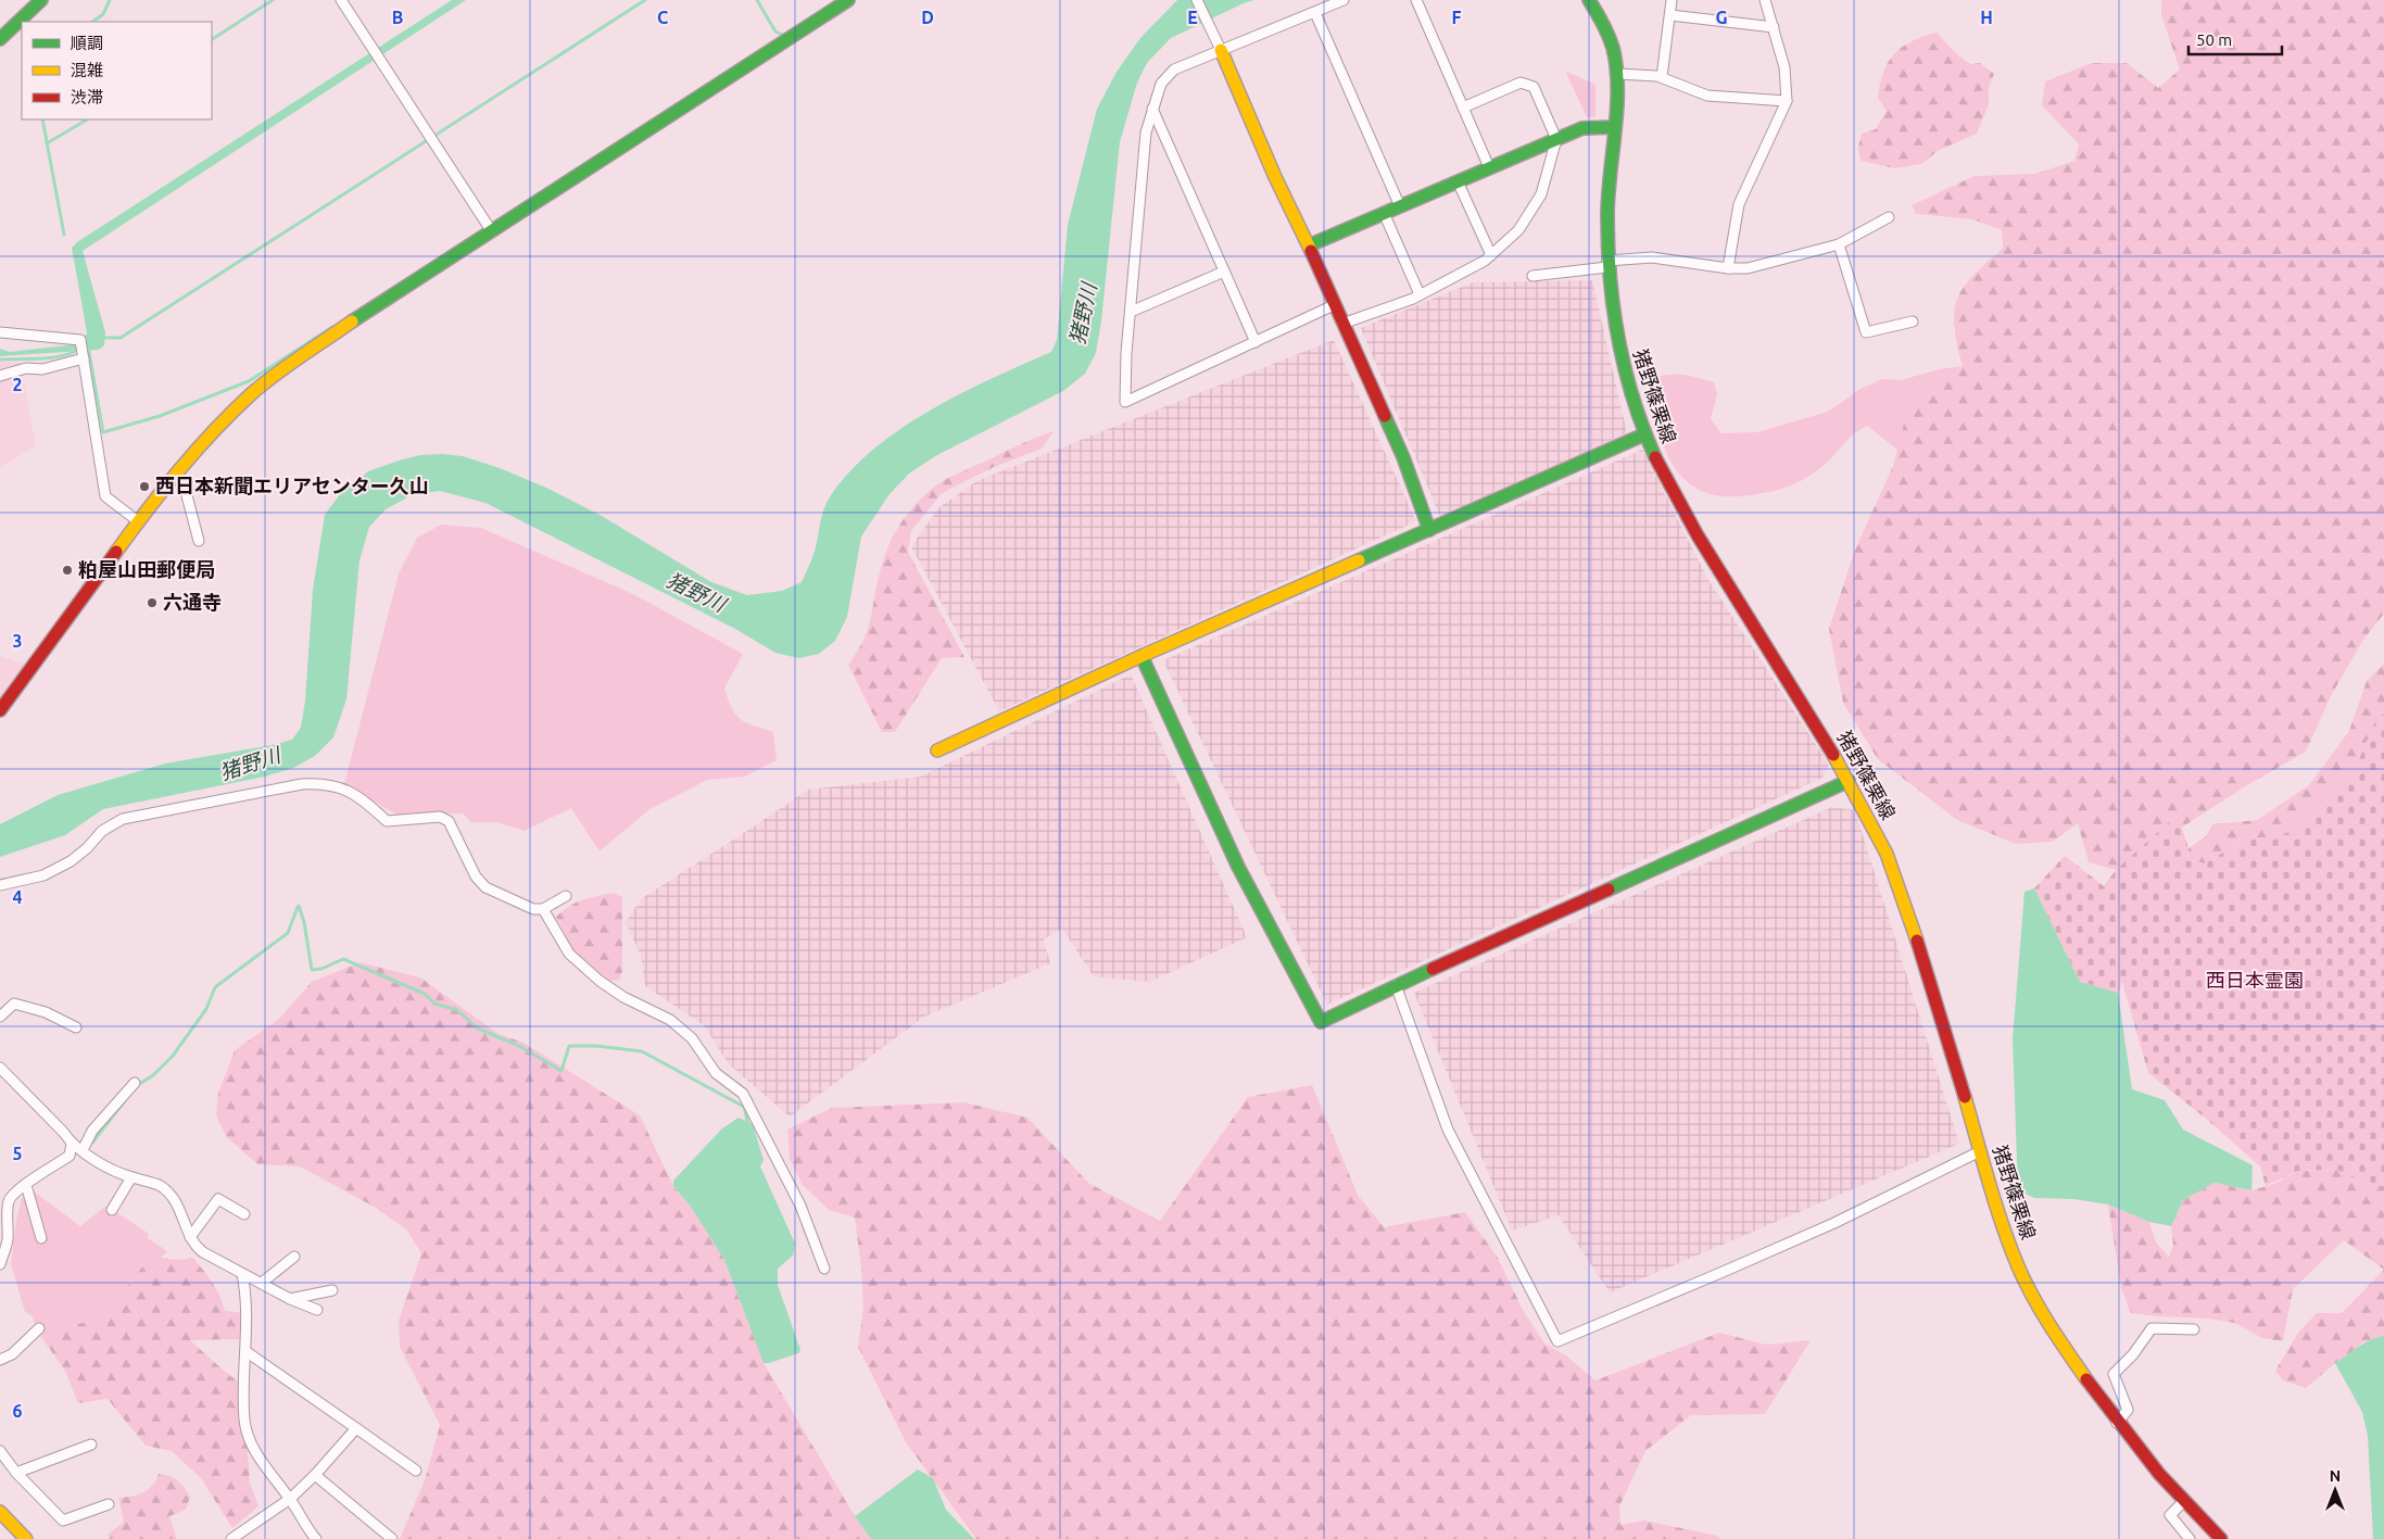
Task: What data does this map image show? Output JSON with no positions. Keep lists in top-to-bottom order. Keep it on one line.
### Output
{"streets":{"street":["猪野篠栗線"]},"water":["猪野川"],"parks":["西日本霊園"],"places":["西日本新聞エリアセンター久山","粕屋山田郵便局","六通寺"],"legend":["順調","混雑","渋滞"],"scale_bar":"50 m","north":"top","grid":{"columns":["B","C","D","E","F","G","H"],"rows":["2","3","4","5","6"]}}
